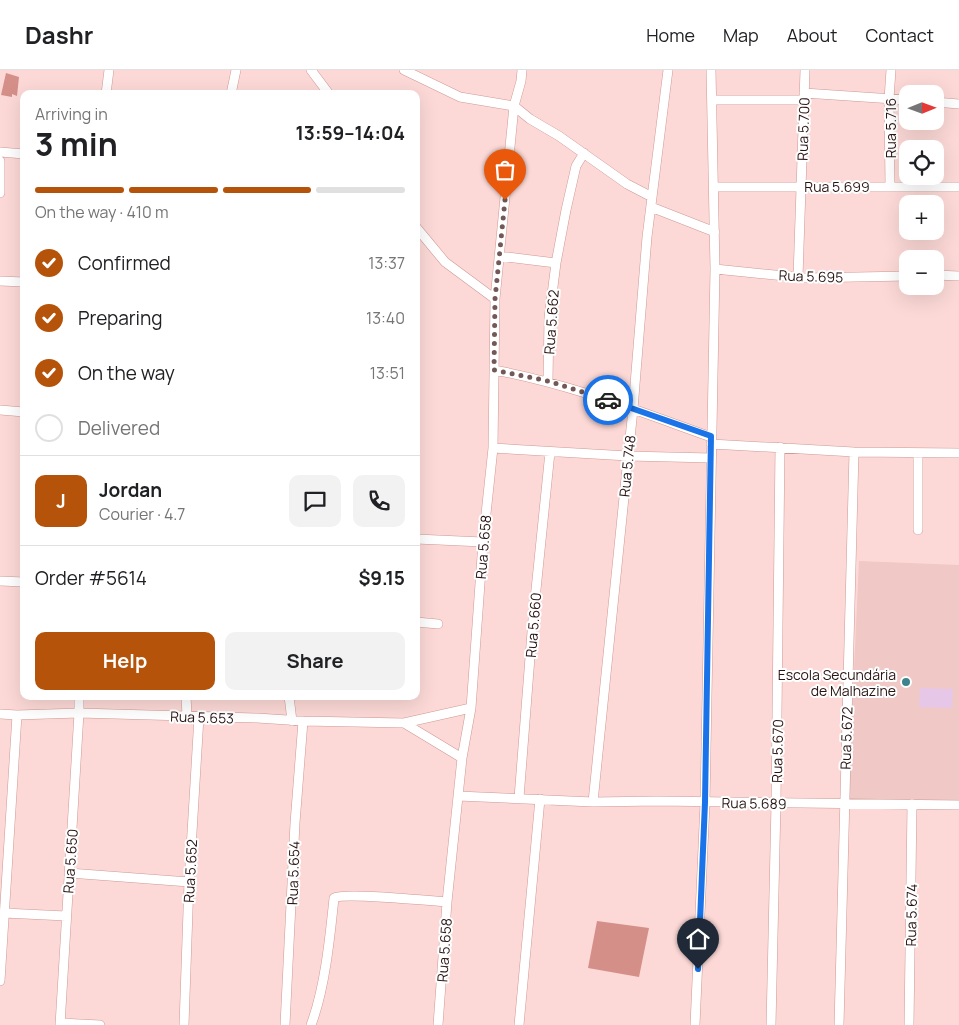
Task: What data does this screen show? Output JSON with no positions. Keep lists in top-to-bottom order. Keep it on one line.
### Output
{"streets":{"street":["Rua 5.716","Rua 5.700","Rua 5.699","Rua 5.695","Rua 5.662","Rua 5.748","Rua 5.658","Rua 5.660","Rua 5.653","Rua 5.672","Rua 5.670","Rua 5.689","Rua 5.650","Rua 5.652","Rua 5.654","Rua 5.674"]},"crossings":[["Rua 5.716","Rua 5.699"],["Rua 5.700","Rua 5.699"],["Rua 5.700","Rua 5.695"],["Rua 5.748","Rua 5.689"],["Rua 5.658","Rua 5.653"],["Rua 5.658","Rua 5.689"],["Rua 5.660","Rua 5.689"],["Rua 5.653","Rua 5.650"],["Rua 5.653","Rua 5.652"],["Rua 5.653","Rua 5.654"],["Rua 5.672","Rua 5.689"],["Rua 5.670","Rua 5.689"],["Rua 5.689","Rua 5.674"]],"places":["Escola Secundária de Malhazine"],"north":"right","page":{"header":"Dashr","nav":["Home","Map","About","Contact"],"map_buttons":["+","−"],"heading":["3 min","Arriving in","13:59–14:04"],"panel":["Jordan","Courier · 4.7","Order #5614","$9.15"],"bar":"On the way · 410 m","list":[["Confirmed","13:37"],["Preparing","13:40"],["On the way","13:51"],"Delivered"],"round":"J","buttons":["Help","Share"]}}
